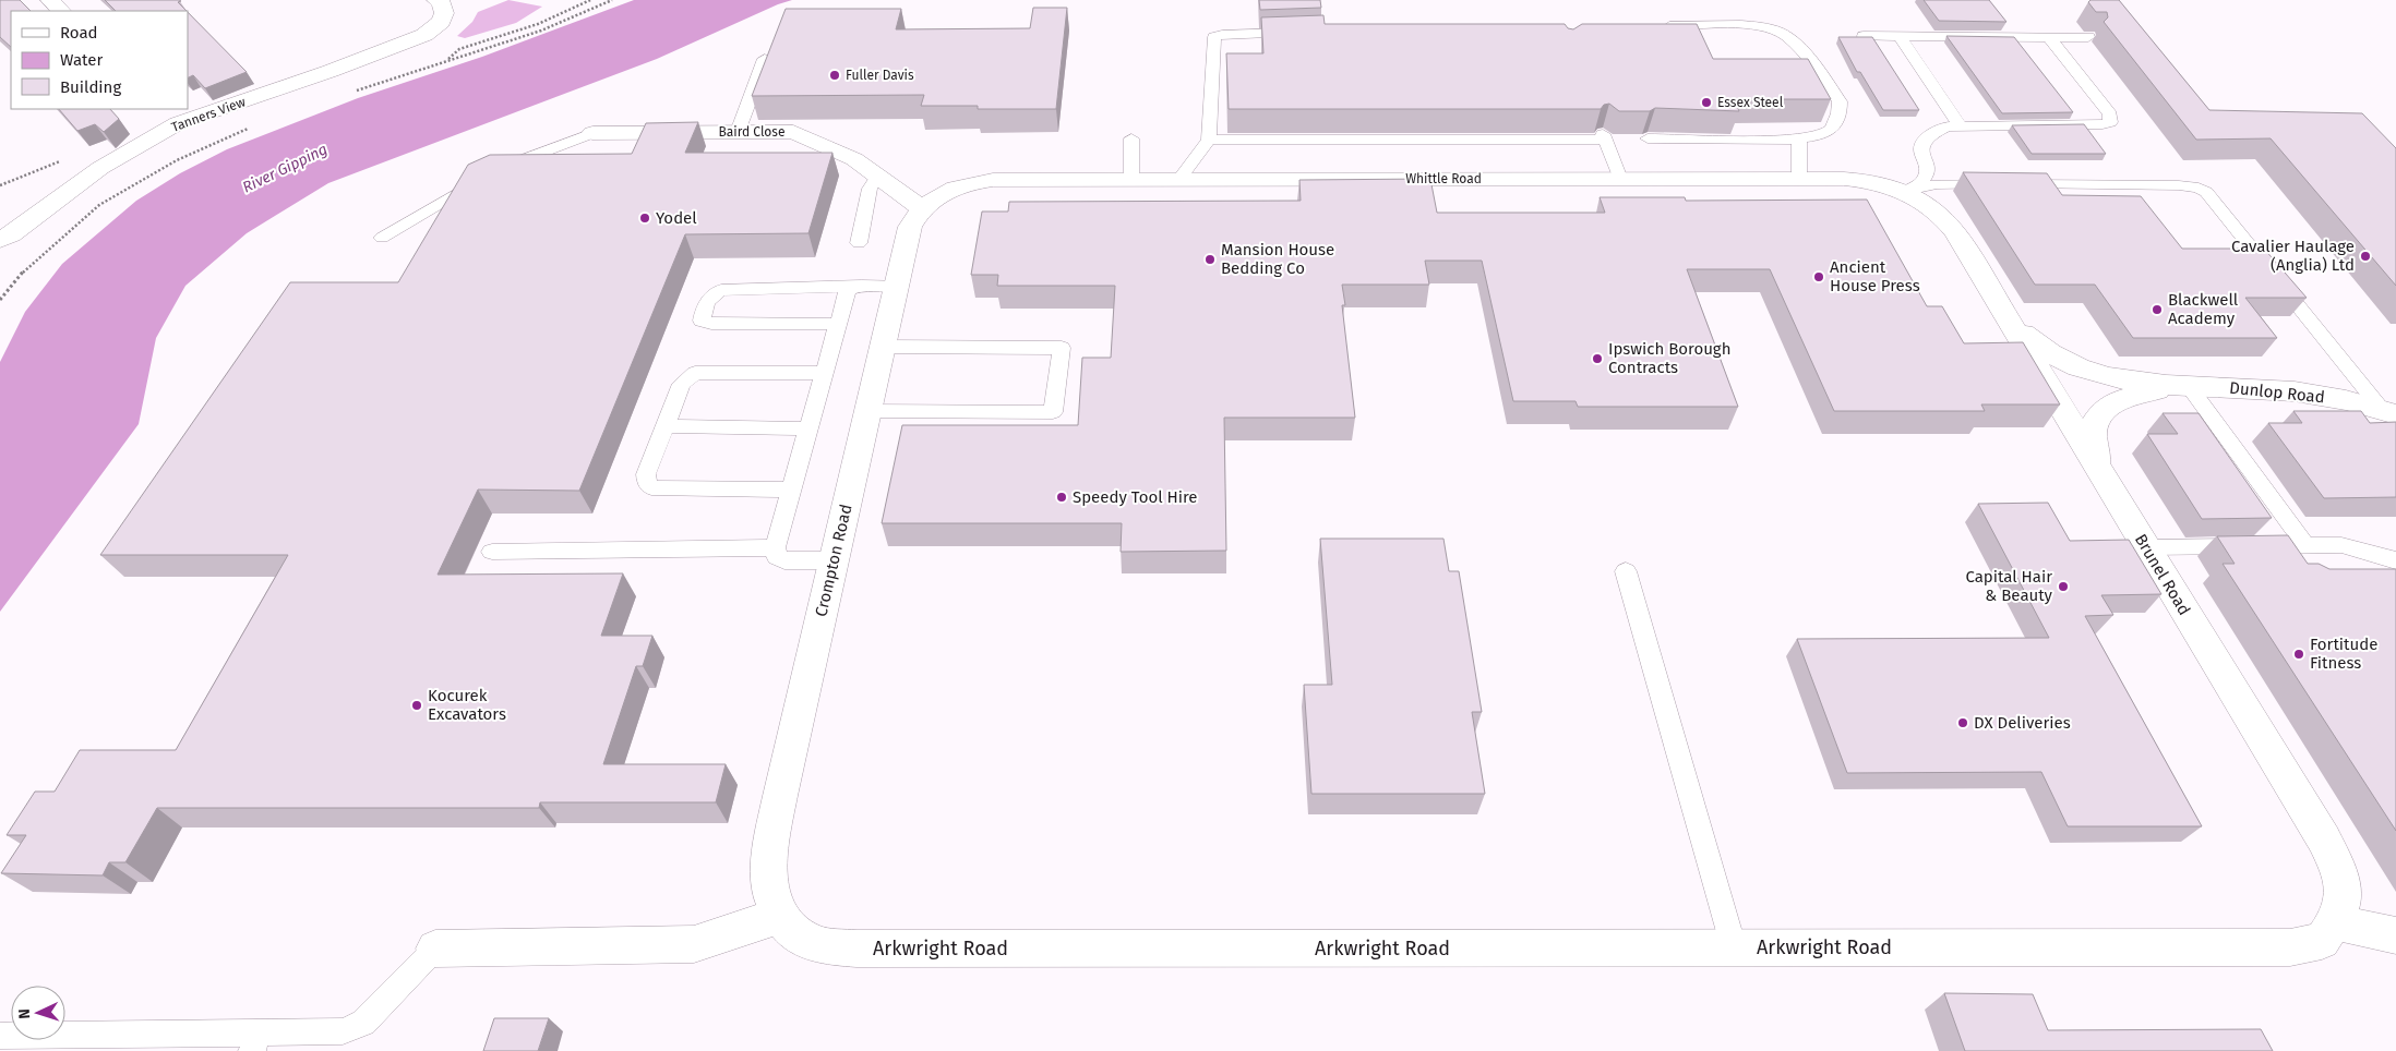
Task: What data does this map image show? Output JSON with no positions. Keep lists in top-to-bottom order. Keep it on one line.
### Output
{"streets":{"street":["Tanners View","Baird Close","Whittle Road","Dunlop Road","Crompton Road","Brunel Road","Arkwright Road"]},"crossings":[["Baird Close","Whittle Road"],["Baird Close","Crompton Road"],["Whittle Road","Crompton Road"],["Whittle Road","Brunel Road"],["Dunlop Road","Brunel Road"],["Crompton Road","Arkwright Road"],["Brunel Road","Arkwright Road"]],"water":["River Gipping"],"places":["Fuller Davis","Essex Steel","Yodel","Cavalier Haulage (Anglia) Ltd","Mansion House Bedding Co","Ancient House Press","Blackwell Academy","Ipswich Borough Contracts","Speedy Tool Hire","Capital Hair & Beauty","Fortitude Fitness","Kocurek Excavators","DX Deliveries"],"legend":["Road","Water","Building"],"north":"left"}
